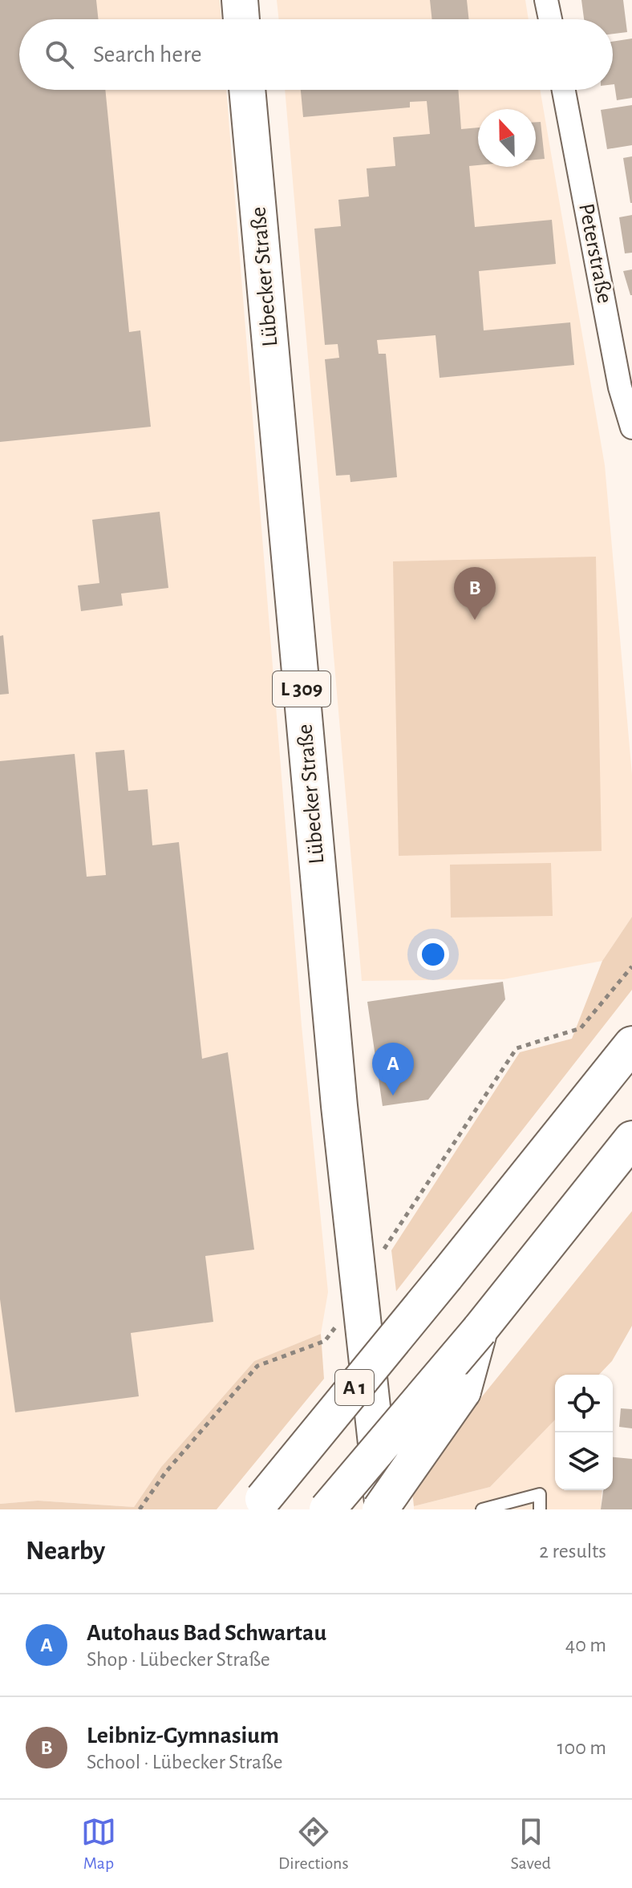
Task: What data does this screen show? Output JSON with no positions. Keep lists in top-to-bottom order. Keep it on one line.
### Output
{"streets":{"main road":["Lübecker Straße","L 309","A 1"],"street":["Peterstraße"]},"north":"top","page":{"search":"Search here","pins":["B","A"],"heading":["Nearby","2 results"],"list":[{"mark":"A","name":"Autohaus Bad Schwartau","note":"Shop · Lübecker Straße","value":"40 m"},{"mark":"B","name":"Leibniz-Gymnasium","note":"School · Lübecker Straße","value":"100 m"}],"nav":["Map","Directions","Saved"]}}
